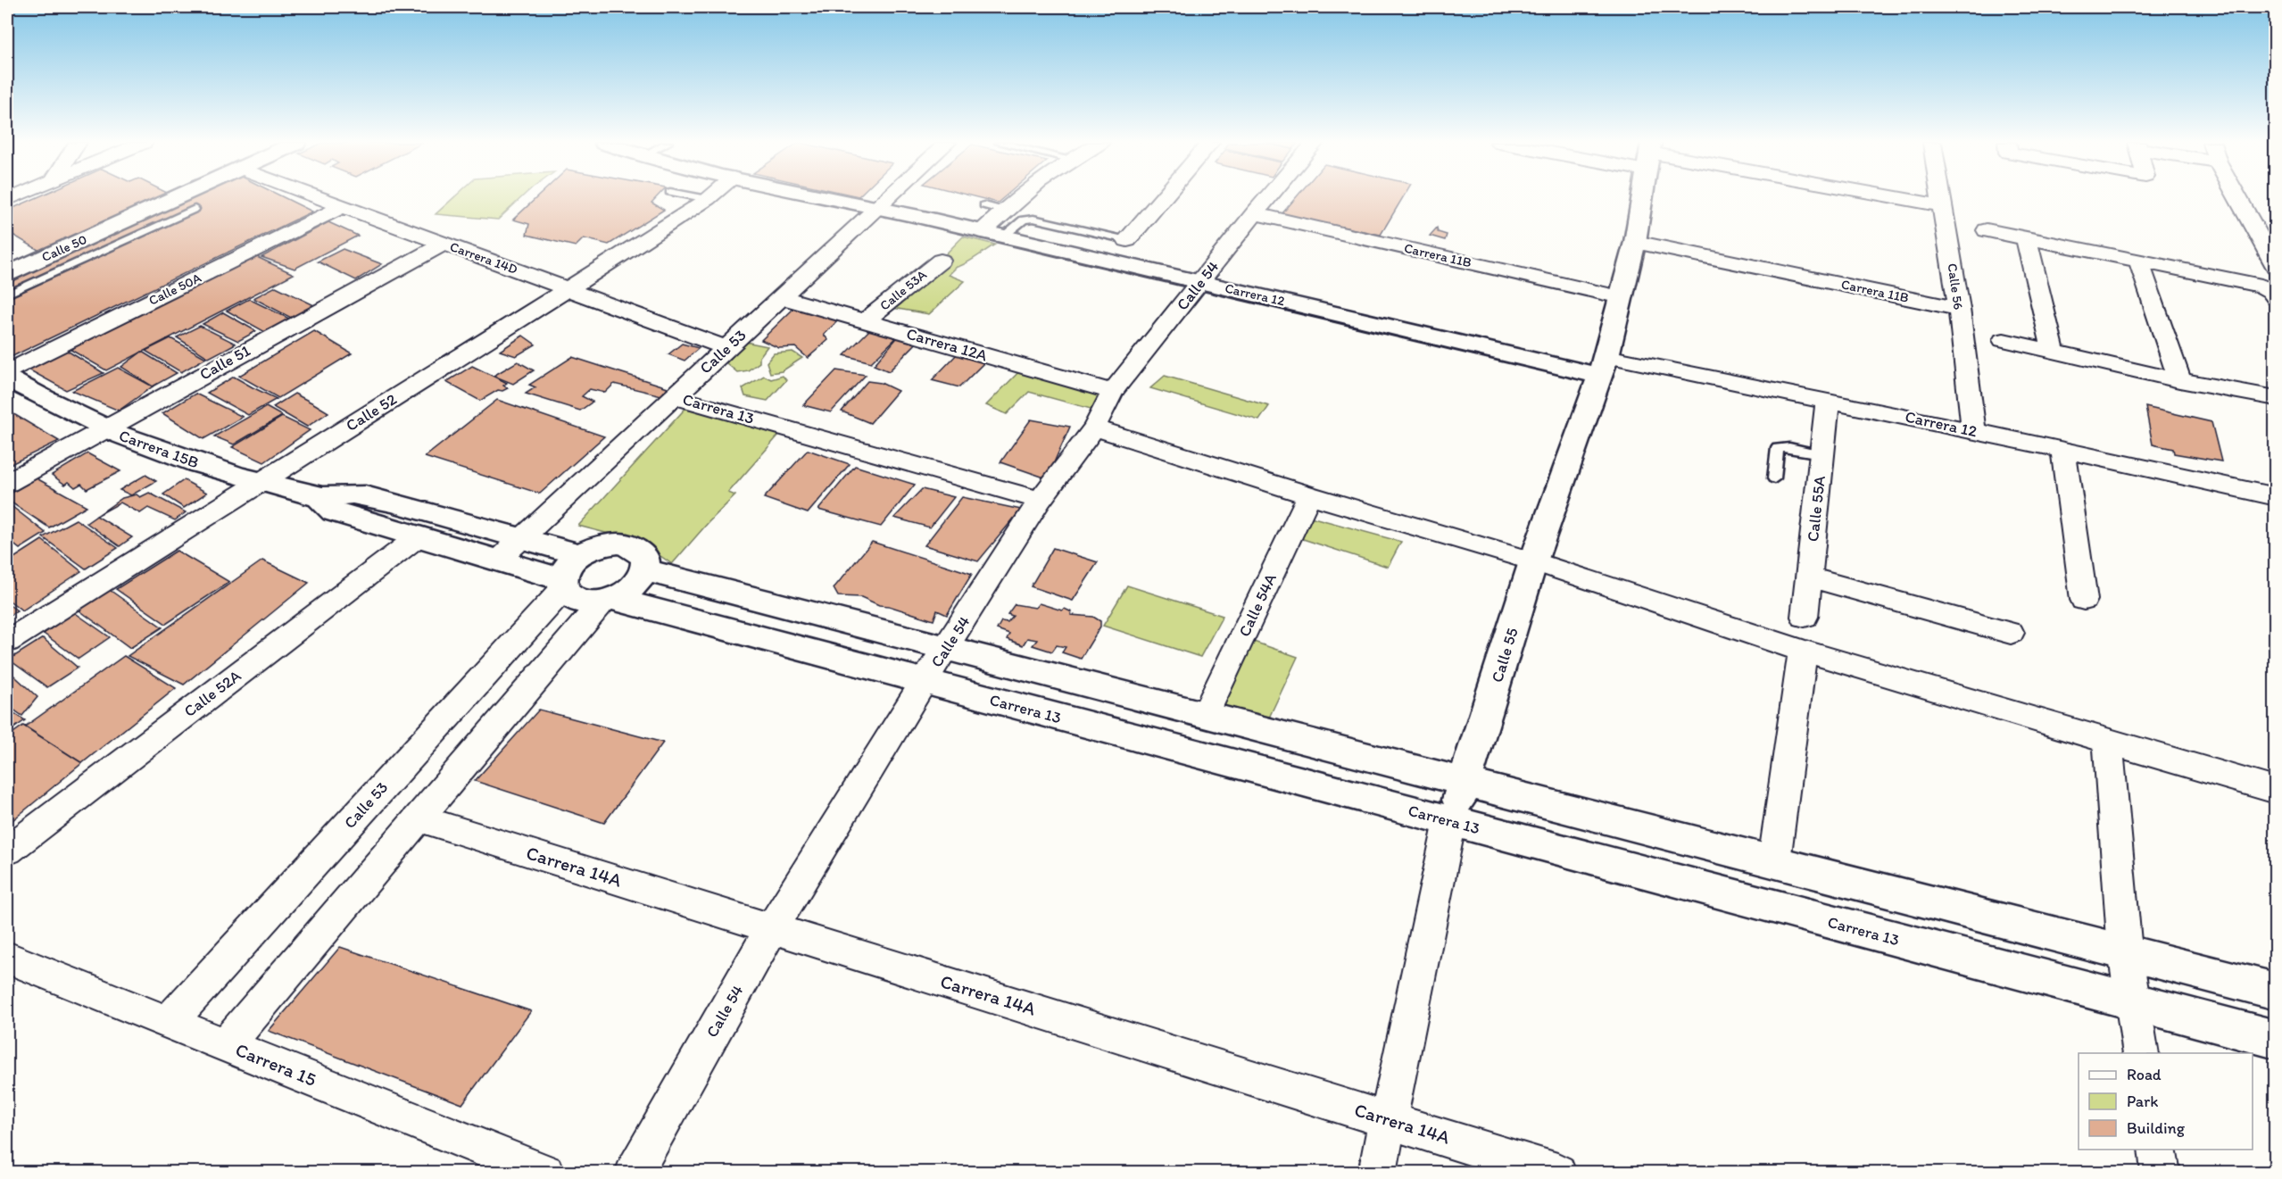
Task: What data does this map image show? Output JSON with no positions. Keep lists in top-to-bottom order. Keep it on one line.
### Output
{"streets":{"street":["Calle 50","Carrera 11B","Carrera 14D","Calle 54","Calle 56","Calle 50A","Calle 53A","Carrera 12","Carrera 12A","Calle 53","Calle 51","Carrera 13","Calle 52","Carrera 15B","Calle 55A","Calle 54A","Calle 55","Calle 52A","Carrera 14A","Carrera 15"]},"crossings":[["Carrera 11B","Calle 54"],["Carrera 11B","Calle 56"],["Carrera 11B","Calle 55"],["Carrera 14D","Calle 50A"],["Carrera 14D","Calle 53"],["Carrera 14D","Calle 51"],["Carrera 14D","Calle 52"],["Calle 54","Carrera 12"],["Calle 54","Carrera 12A"],["Calle 54","Carrera 13"],["Calle 54","Carrera 14A"],["Calle 56","Carrera 12"],["Calle 53A","Carrera 12A"],["Carrera 12","Calle 53"],["Carrera 12","Calle 55A"],["Carrera 12","Calle 55"],["Carrera 12A","Calle 53"],["Calle 53","Carrera 13"],["Calle 53","Carrera 15B"],["Calle 53","Carrera 15"],["Calle 51","Carrera 15B"],["Carrera 13","Carrera 15B"],["Carrera 13","Calle 55"],["Calle 52","Carrera 15B"],["Carrera 15B","Calle 52A"],["Calle 55","Carrera 14A"]],"legend":["Road","Park","Building"]}
